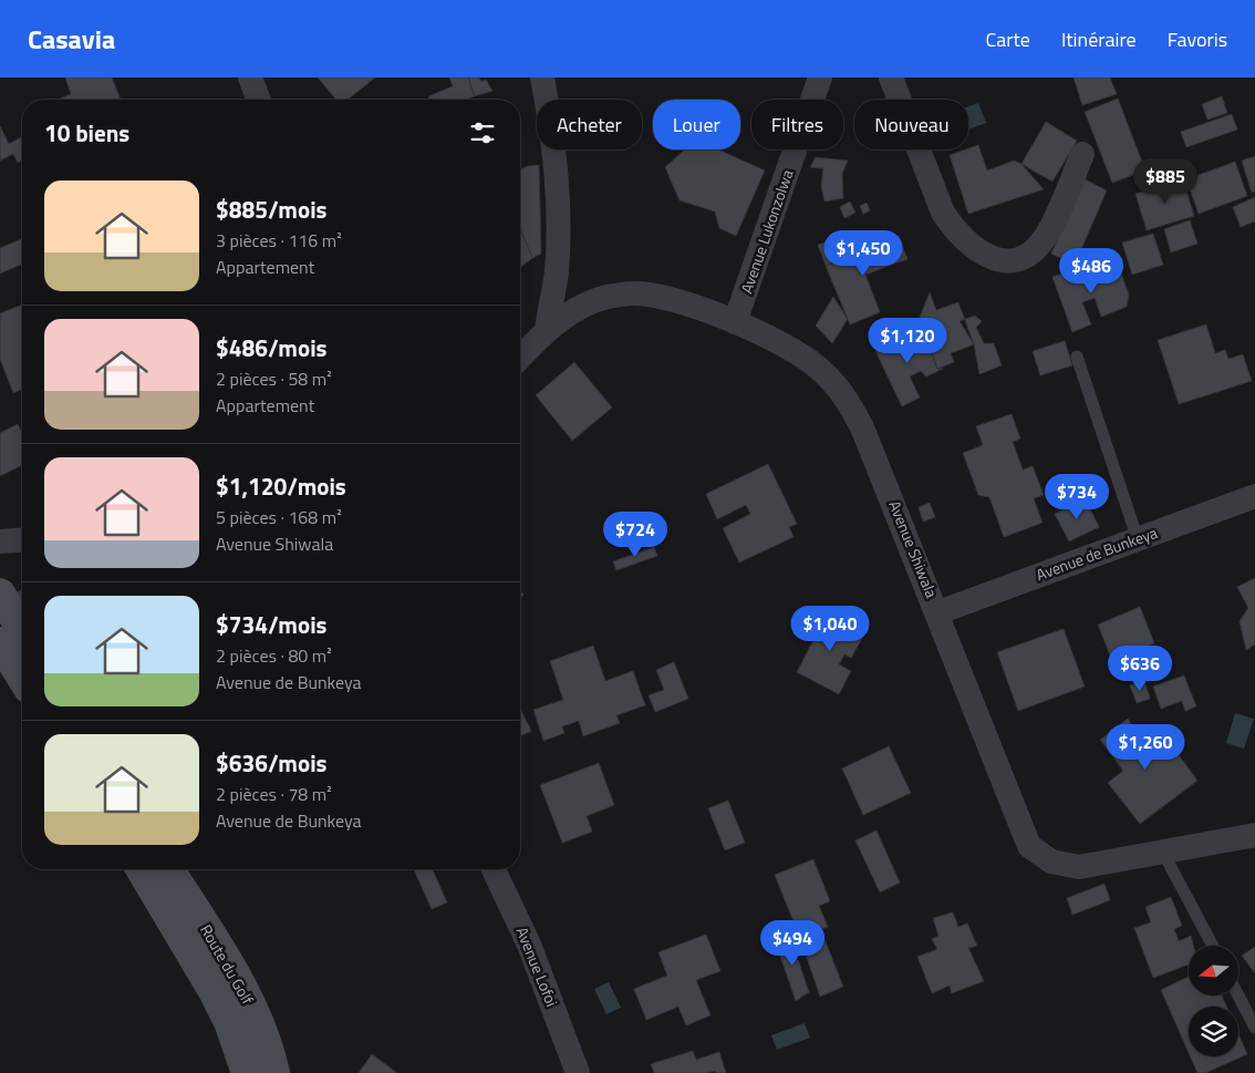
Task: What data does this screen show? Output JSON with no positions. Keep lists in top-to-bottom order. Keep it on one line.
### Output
{"streets":{"main road":["Route du Golf"],"street":["Avenue Lukonzolwa","Avenue Shiwala","Avenue de Bunkeya","Avenue Lofoi"]},"crossings":[["Avenue Lukonzolwa","Avenue Shiwala"],["Avenue Shiwala","Avenue de Bunkeya"]],"north":"left","page":{"header":"Casavia","nav":["Carte","Itinéraire","Favoris"],"chip":["Acheter","Louer","Filtres","Nouveau"],"heading":"10 biens","price":["$885","$1,450","$486","$1,120","$734","$724","$1,040","$636","$1,260","$494"],"list":[{"name":"$885/mois","note":"3 pièces · 116 m² · Appartement"},{"name":"$486/mois","note":"2 pièces · 58 m² · Appartement"},{"name":"$1,120/mois","note":"5 pièces · 168 m² · Avenue Shiwala"},{"name":"$734/mois","note":"2 pièces · 80 m² · Avenue de Bunkeya"},{"name":"$636/mois","note":"2 pièces · 78 m² · Avenue de Bunkeya"}]}}
